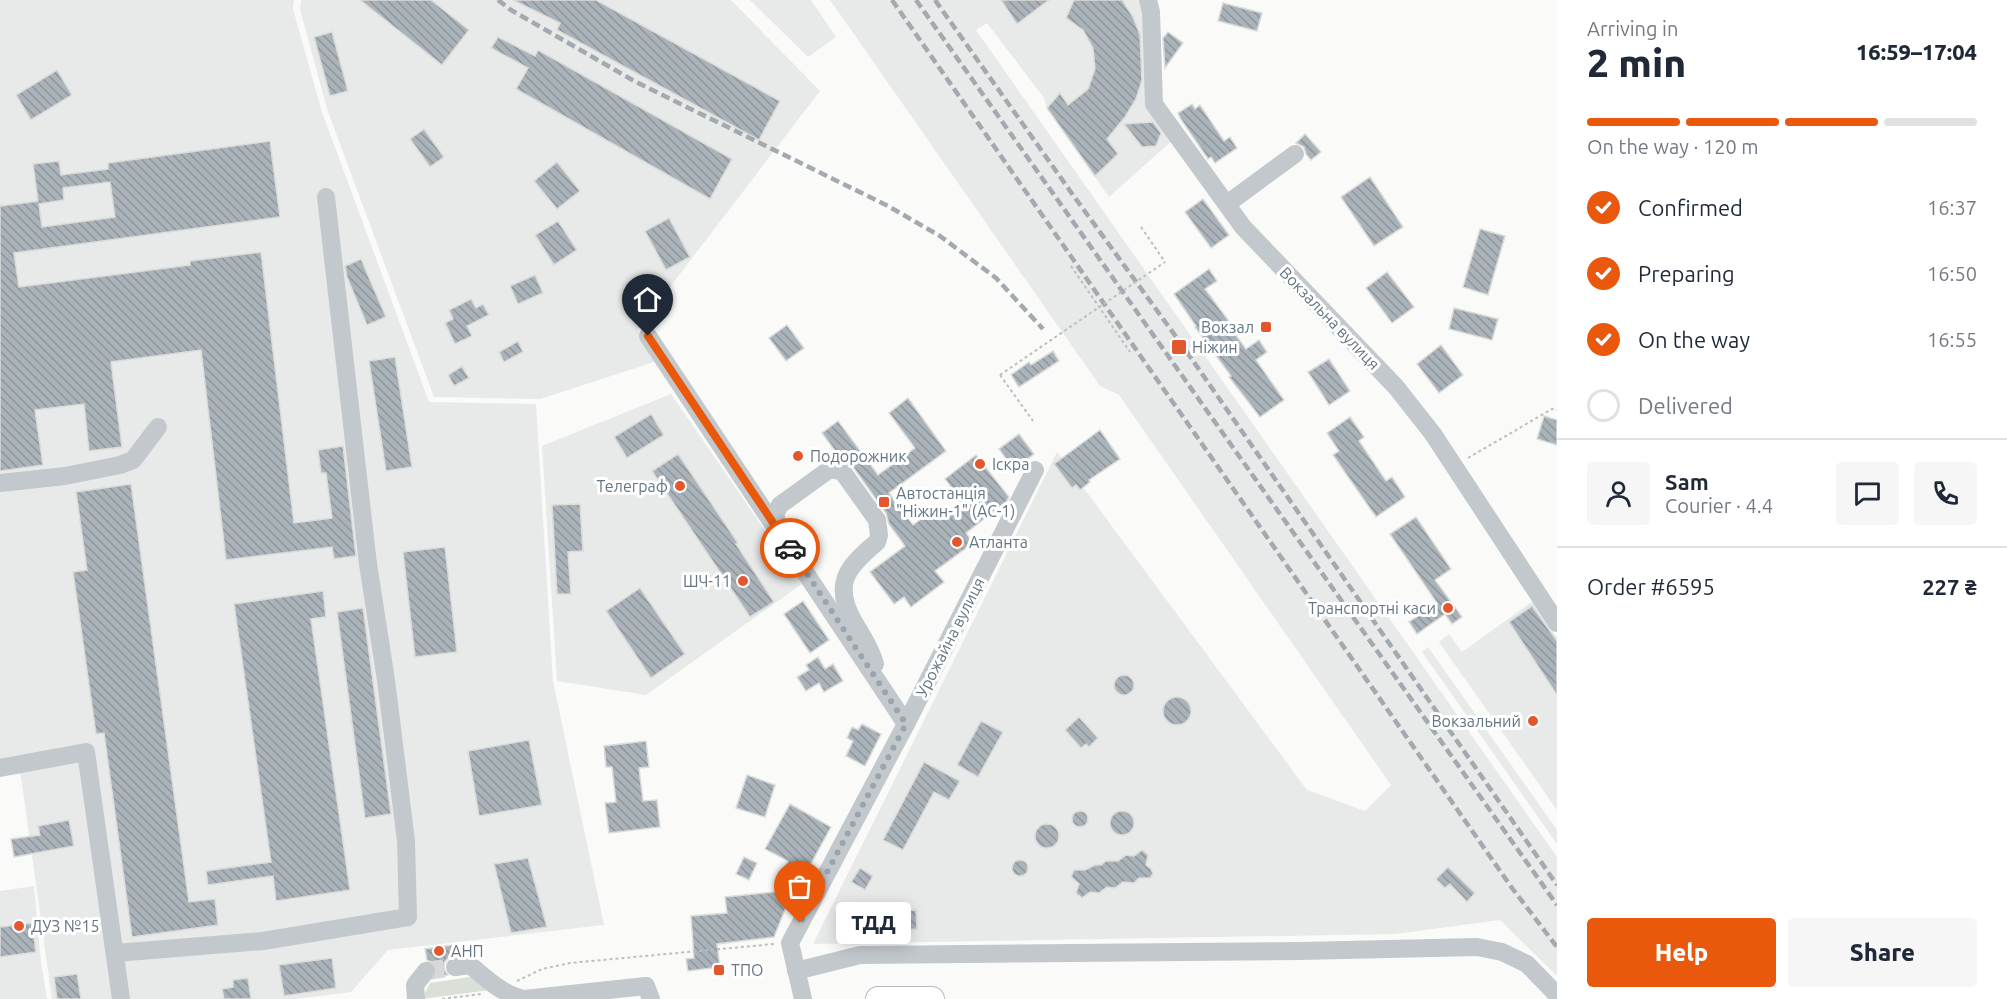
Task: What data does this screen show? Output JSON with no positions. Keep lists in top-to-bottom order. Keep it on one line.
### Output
{"streets":{"street":["Вокзальна вулиця","Урожайна вулиця"]},"places":{"transit":["Вокзал","Ніжин","Автостанція \"Ніжин-1\" (АС-1)","ТПО"],"other":["Подорожник","Іскра","Телеграф","Атланта","ШЧ-11","Транспортні каси","Вокзальний","ТДД","ДУЗ №15","АНП"]},"page":{"heading":["2 min","Arriving in","16:59–17:04"],"panel":["Sam","Courier · 4.4","Order #6595","227 ₴"],"bar":"On the way · 120 m","list":[["Confirmed","16:37"],["Preparing","16:50"],["On the way","16:55"],"Delivered"],"bubble":"ТДД","buttons":["Help","Share"]}}
